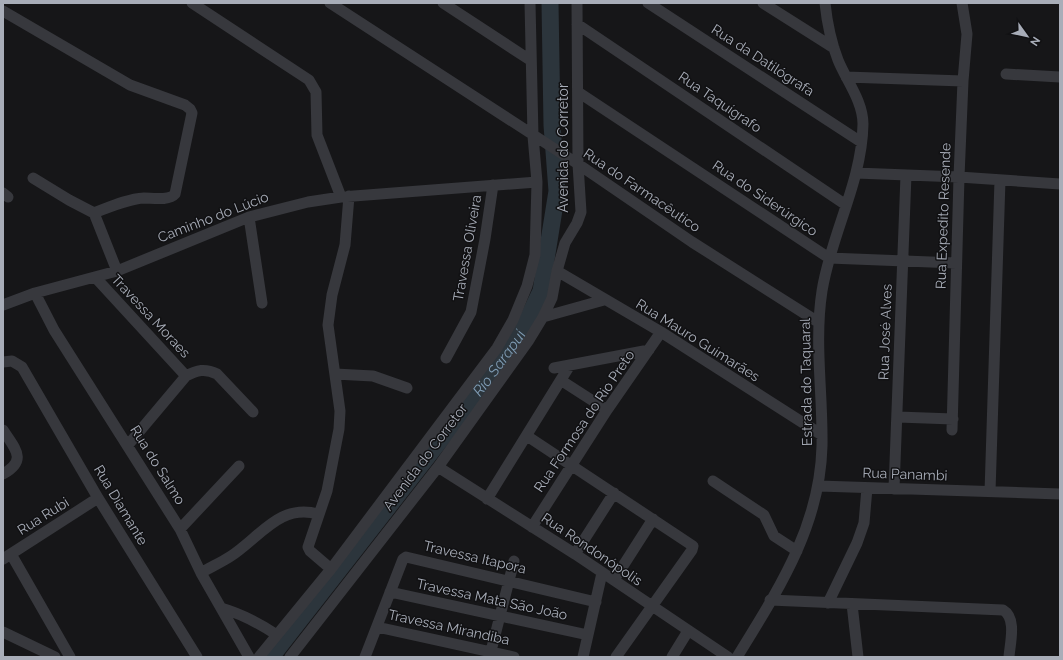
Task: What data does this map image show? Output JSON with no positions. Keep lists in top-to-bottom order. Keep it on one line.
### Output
{"streets":{"street":["Rua da Datilógrafa","Rua Taquígrafo","Avenida do Corretor","Rua do Farmacêutico","Rua do Siderúrgico","Rua Expedito Resende","Caminho do Lúcio","Travessa Oliveira","Travessa Moraes","Rua José Alves","Rua Mauro Guimarães","Estrada do Taquaral","Rua Formosa do Rio Preto","Rua do Salmo","Rua Panambi","Rua Diamante","Rua Rubi","Rua Rondonópolis","Travessa Itapora","Travessa Mata São João","Travessa Mirandiba"]},"crossings":[["Rua da Datilógrafa","Estrada do Taquaral"],["Rua Taquígrafo","Avenida do Corretor"],["Rua Taquígrafo","Estrada do Taquaral"],["Avenida do Corretor","Rua do Farmacêutico"],["Avenida do Corretor","Rua do Siderúrgico"],["Avenida do Corretor","Caminho do Lúcio"],["Avenida do Corretor","Rua Mauro Guimarães"],["Avenida do Corretor","Rua Rondonópolis"],["Rua do Farmacêutico","Estrada do Taquaral"],["Rua do Siderúrgico","Estrada do Taquaral"],["Rua Expedito Resende","Rua José Alves"],["Caminho do Lúcio","Travessa Oliveira"],["Caminho do Lúcio","Travessa Moraes"],["Caminho do Lúcio","Rua do Salmo"],["Travessa Moraes","Rua do Salmo"],["Rua José Alves","Rua Panambi"],["Rua Mauro Guimarães","Estrada do Taquaral"],["Rua Mauro Guimarães","Rua Formosa do Rio Preto"],["Estrada do Taquaral","Rua Panambi"],["Rua Formosa do Rio Preto","Rua Rondonópolis"],["Rua Diamante","Rua Rubi"],["Travessa Itapora","Travessa Mata São João"],["Travessa Itapora","Travessa Mirandiba"]],"water":["Rio Sarapuí"],"north":"bottom right"}
